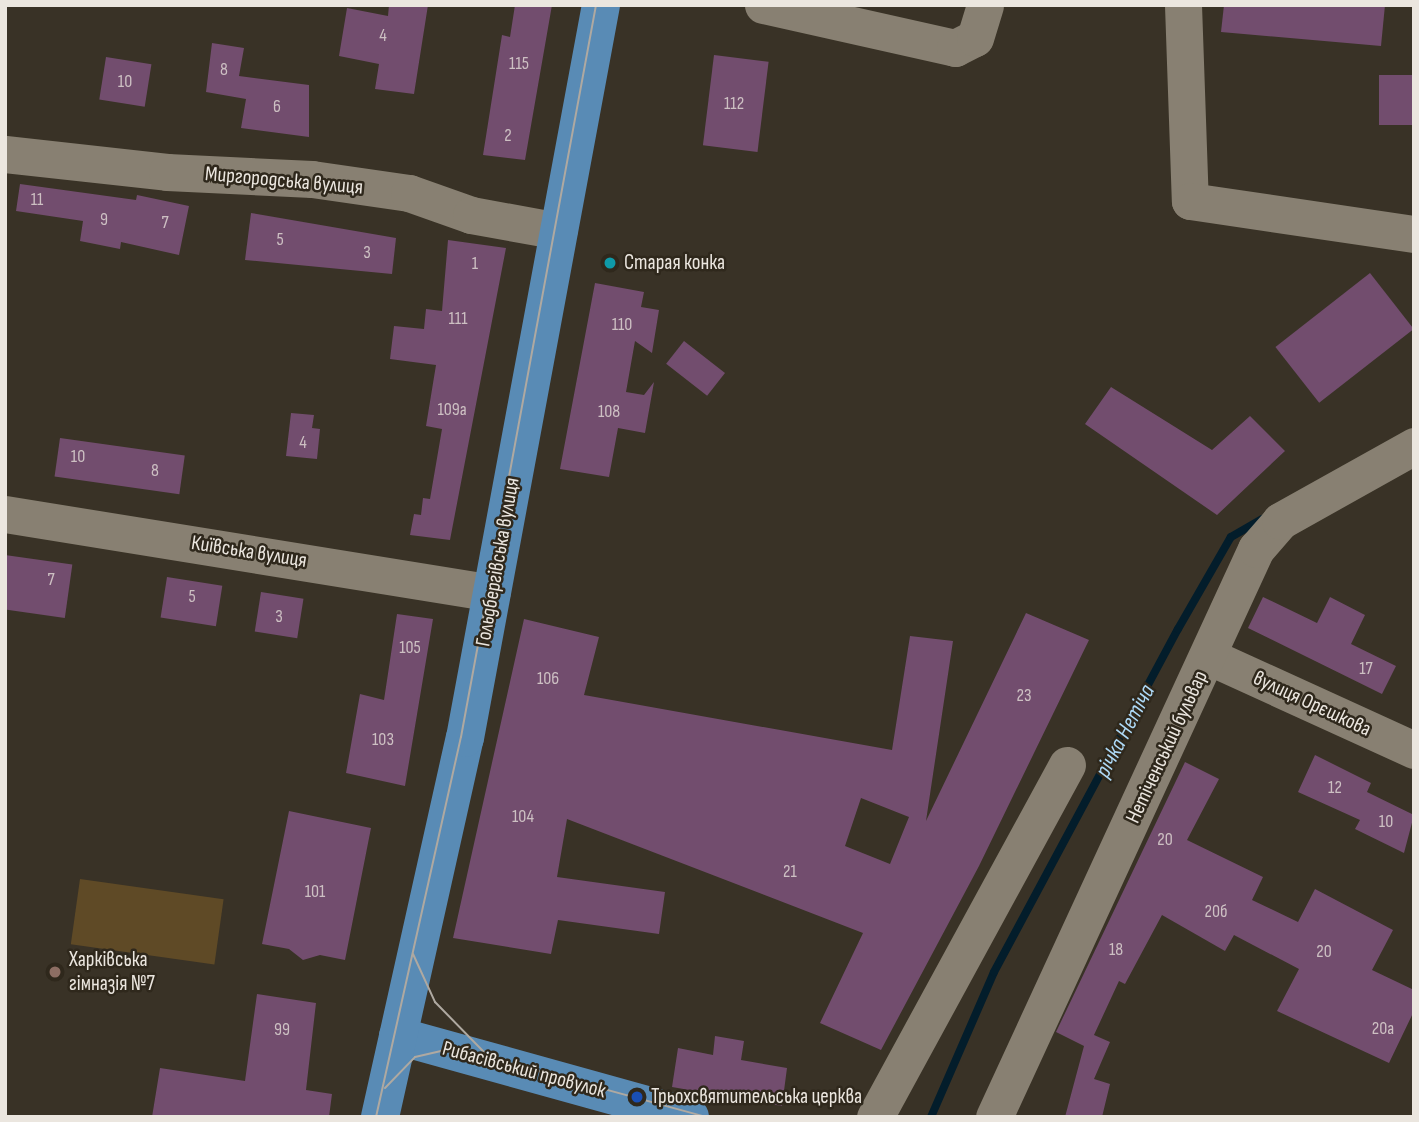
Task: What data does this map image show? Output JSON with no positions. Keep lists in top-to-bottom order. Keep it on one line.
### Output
{"streets":{"main road":["Гольдбергівська вулиця","Рибасівський провулок"],"street":["Миргородська вулиця","Київська вулиця","вулиця Орєшкова","Нетіченський бульвар"]},"crossings":[["Миргородська вулиця","Гольдбергівська вулиця"],["Київська вулиця","Гольдбергівська вулиця"],["Гольдбергівська вулиця","Рибасівський провулок"],["вулиця Орєшкова","Нетіченський бульвар"]],"water":["річка Нетіча"],"places":["Старая конка","Харківська гімназія №7","Трьохсвятительська церква"],"house_numbers":["4","115","8","10","112","6","2","11","9","7","5","3","1","111","110","109а","108","4","10","8","7","5","3","105","17","106","23","103","12","104","10","20","21","101","20б","18","20","20а","99"]}
